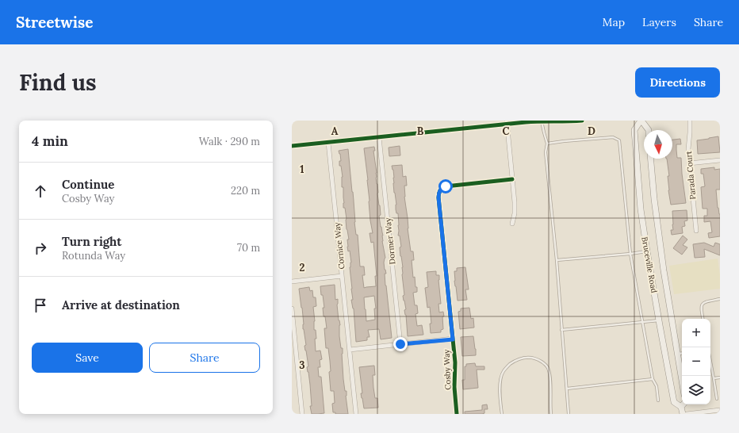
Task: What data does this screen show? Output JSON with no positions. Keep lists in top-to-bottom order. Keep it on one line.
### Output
{"streets":{"main road":["Bruceville Road"],"street":["Parada Court","Dormer Way","Cornice Way","Cosby Way"]},"north":"bottom","page":{"header":"Streetwise","nav":["Map","Layers","Share"],"buttons":["Directions",["Save","Share"]],"title":"Find us","heading":["4 min","Walk · 290 m"],"list":[["Continue","Cosby Way","220 m"],["Turn right","Rotunda Way","70 m"],"Arrive at destination"],"map_buttons":["+","−"]},"grid":{"columns":["A","B","C","D"],"rows":["1","2","3"]}}
